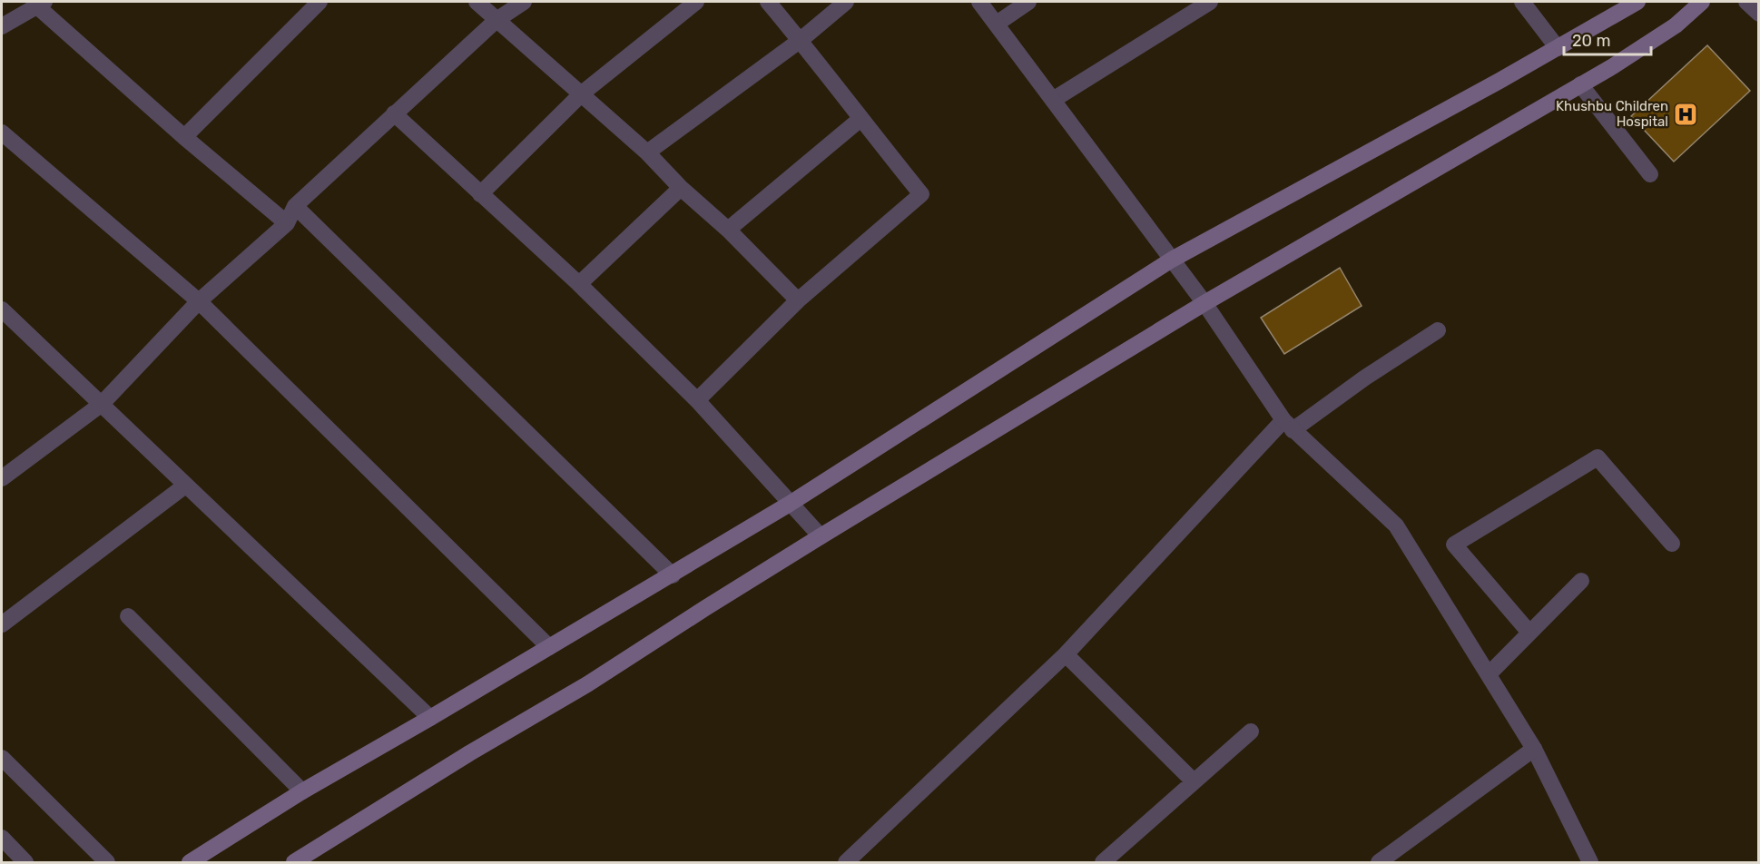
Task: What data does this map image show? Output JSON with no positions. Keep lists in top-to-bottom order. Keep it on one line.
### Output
{"places":{"hospital":["Khushbu Children Hospital"]},"scale_bar":"20 m"}
